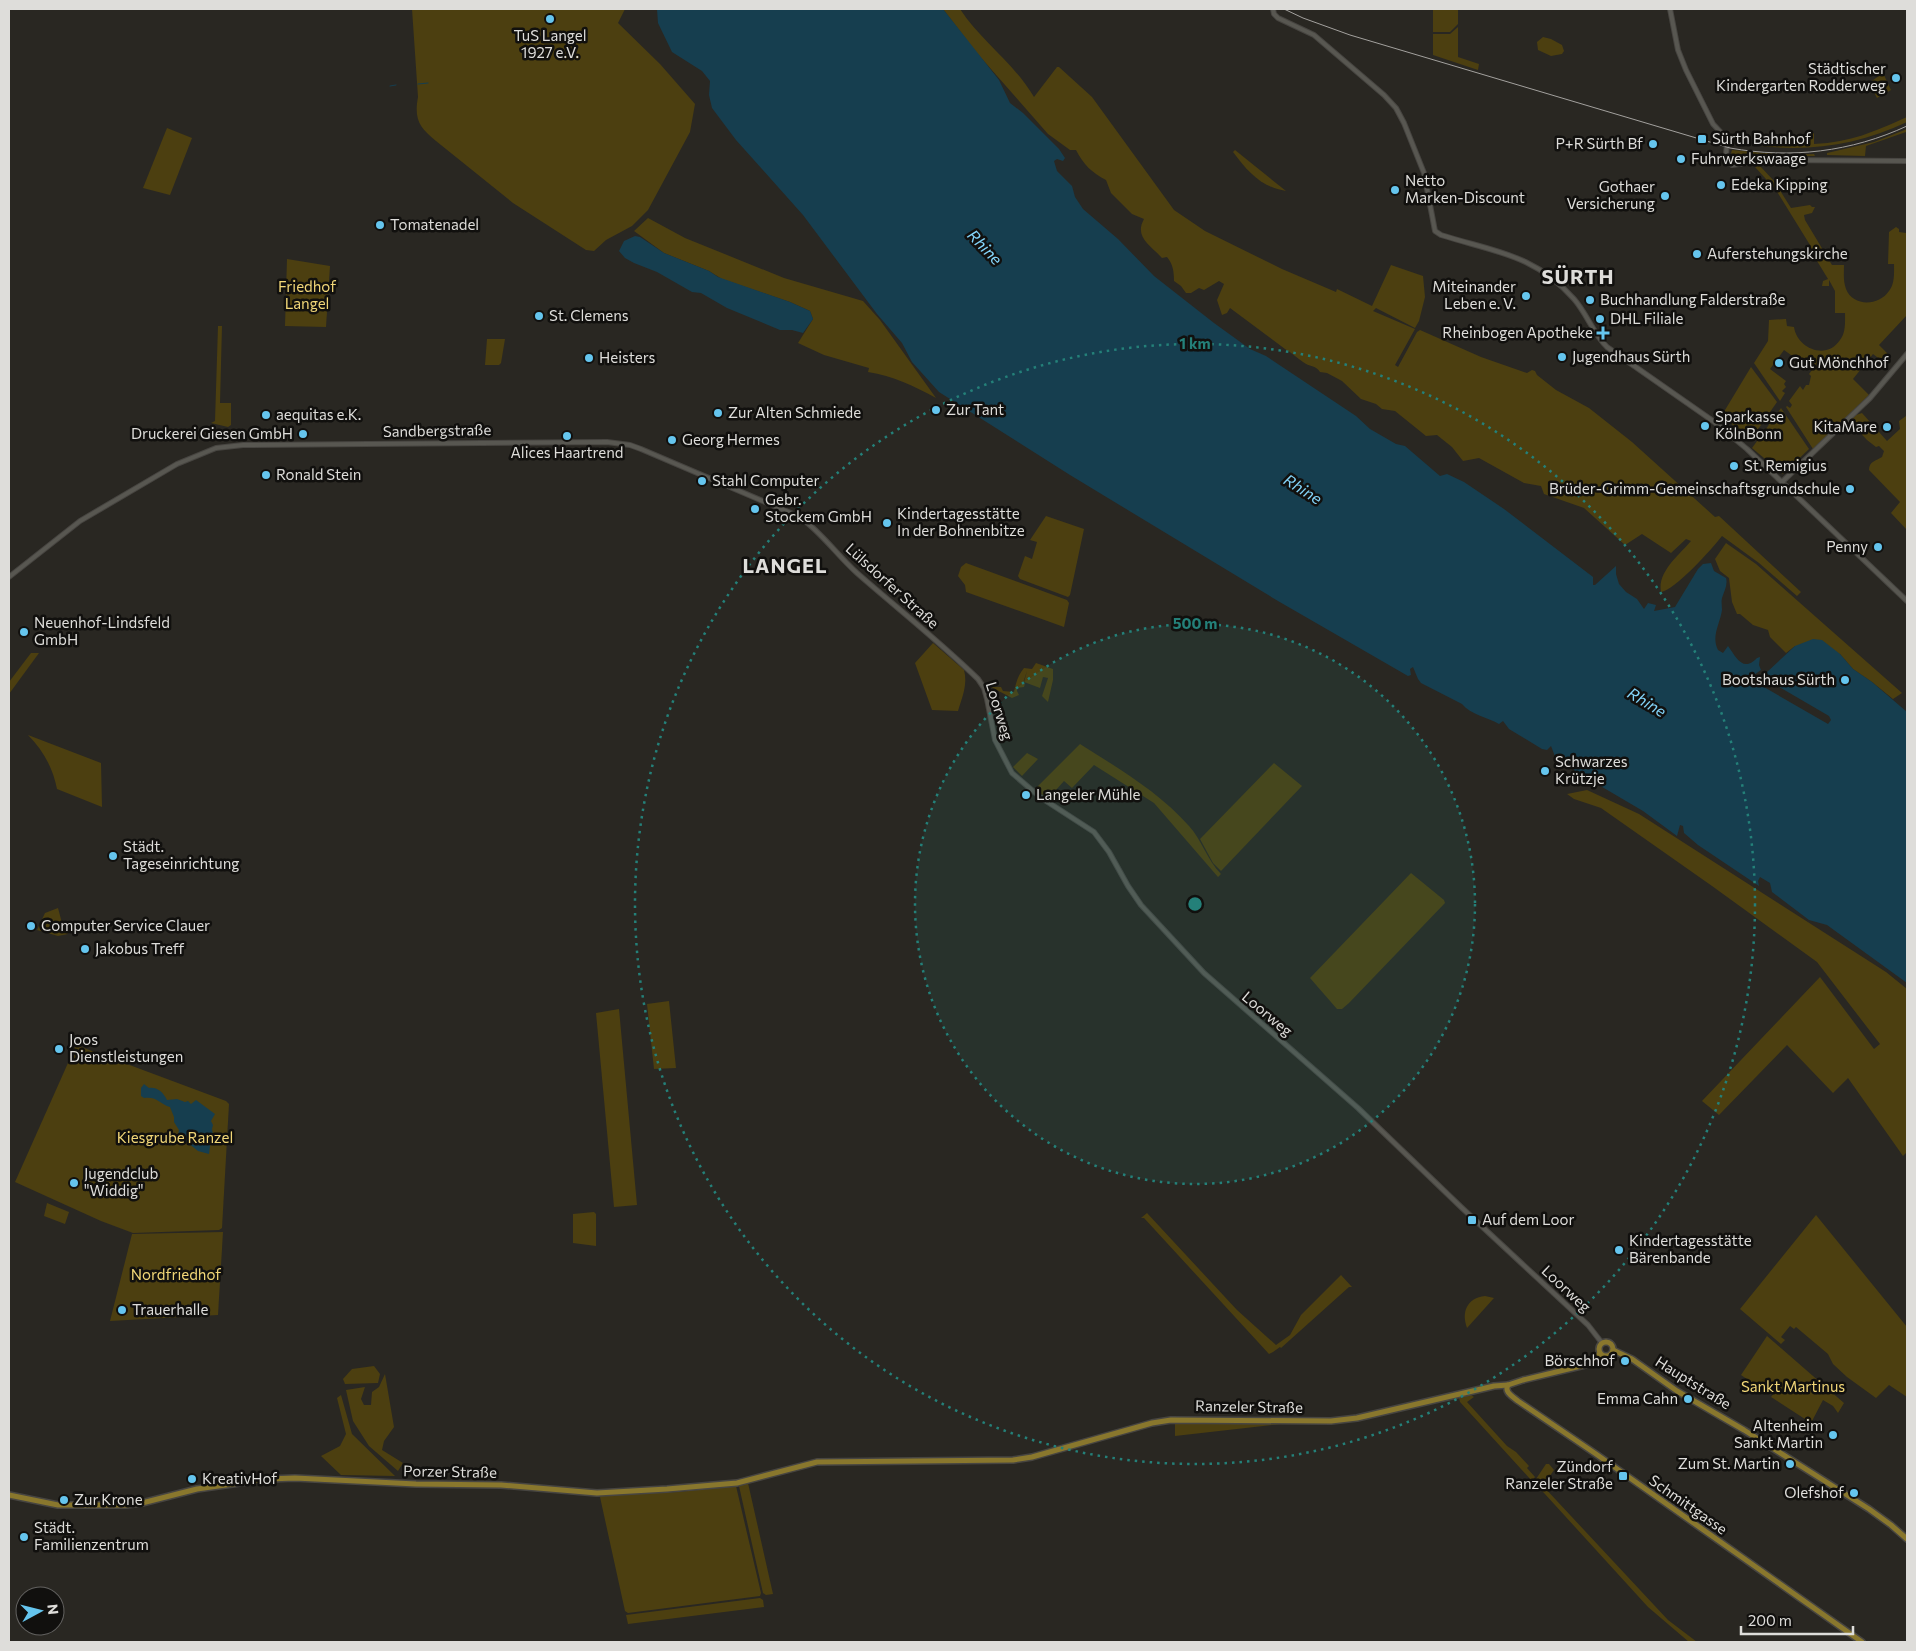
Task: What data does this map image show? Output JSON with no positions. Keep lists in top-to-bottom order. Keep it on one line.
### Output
{"streets":{"main road":["Hauptstraße","Ranzeler Straße","Porzer Straße","Schmittgasse"],"street":["Sandbergstraße","Lülsdorfer Straße","Loorweg"]},"crossings":[["Sandbergstraße","Lülsdorfer Straße"],["Lülsdorfer Straße","Loorweg"],["Loorweg","Hauptstraße"],["Loorweg","Ranzeler Straße"],["Hauptstraße","Ranzeler Straße"],["Ranzeler Straße","Porzer Straße"],["Ranzeler Straße","Schmittgasse"]],"districts":["SÜRTH","LANGEL"],"water":["Rhine"],"parks":["Friedhof Langel","Kiesgrube Ranzel","Nordfriedhof","Sankt Martinus"],"places":{"other":["TuS Langel 1927 e.V.","Städtischer Kindergarten Rodderweg","P+R Sürth Bf","Fuhrwerkswaage","Edeka Kipping","Netto Marken-Discount","Gothaer Versicherung","Tomatenadel","Auferstehungskirche","Miteinander Leben e. V.","Buchhandlung Falderstraße","St. Clemens","DHL Filiale","Jugendhaus Sürth","Heisters","Gut Mönchhof","Zur Tant","Zur Alten Schmiede","aequitas e.K.","Sparkasse KölnBonn","KitaMare","Druckerei Giesen GmbH","Alices Haartrend","Georg Hermes","St. Remigius","Ronald Stein","Stahl Computer","Brüder-Grimm-Gemeinschaftsgrundschule","Gebr. Stockem GmbH","Kindertagesstätte In der Bohnenbitze","Penny","Neuenhof-Lindsfeld GmbH","Bootshaus Sürth","Schwarzes Krützje","Langeler Mühle","Städt. Tageseinrichtung","Computer Service Clauer","Jakobus Treff","Joos Dienstleistungen","Jugendclub \"Widdig\"","Kindertagesstätte Bärenbande","Trauerhalle","Börschhof","Emma Cahn","Altenheim Sankt Martin","Zum St. Martin","KreativHof","Olefshof","Zur Krone","Städt. Familienzentrum"],"transit":["Sürth Bahnhof","Auf dem Loor","Zündorf Ranzeler Straße"],"health":["Rheinbogen Apotheke"]},"scale_bar":"200 m","north":"right","rings":["1 km","500 m"]}
